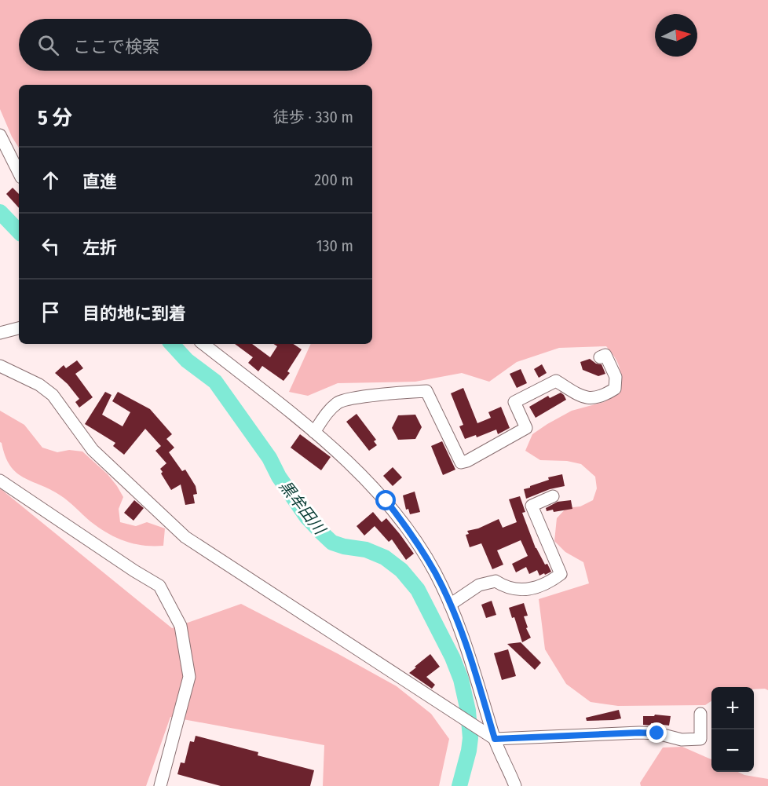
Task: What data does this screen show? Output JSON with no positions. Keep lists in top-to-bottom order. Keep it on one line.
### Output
{"water":["黒牟田川"],"north":"right","page":{"search":"ここで検索","heading":["5 分","徒歩 · 330 m"],"list":[["直進","200 m"],["左折","130 m"],"目的地に到着"],"map_buttons":["+","−"]}}
